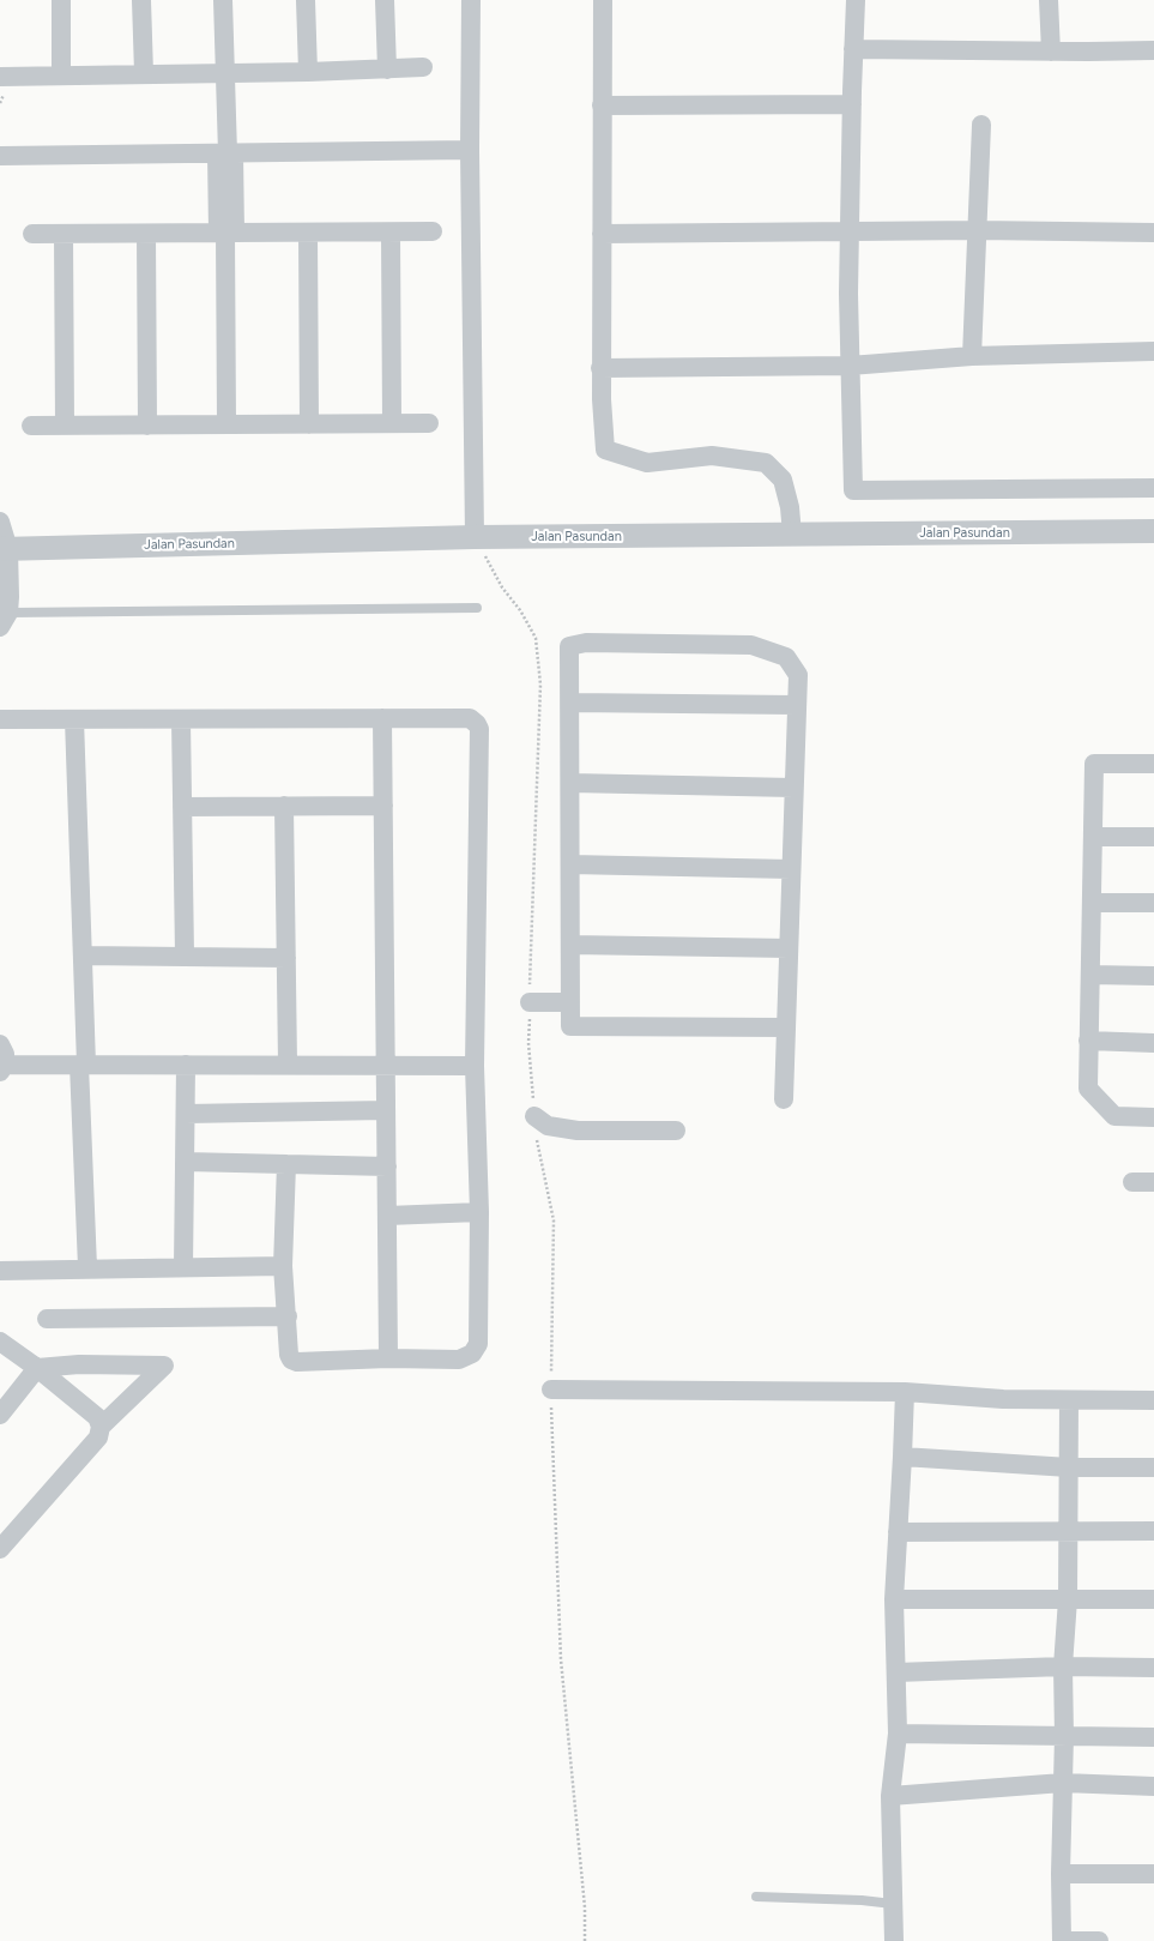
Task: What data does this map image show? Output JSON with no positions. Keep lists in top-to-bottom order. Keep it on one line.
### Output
{"streets":{"street":["Jalan Pasundan"]}}
